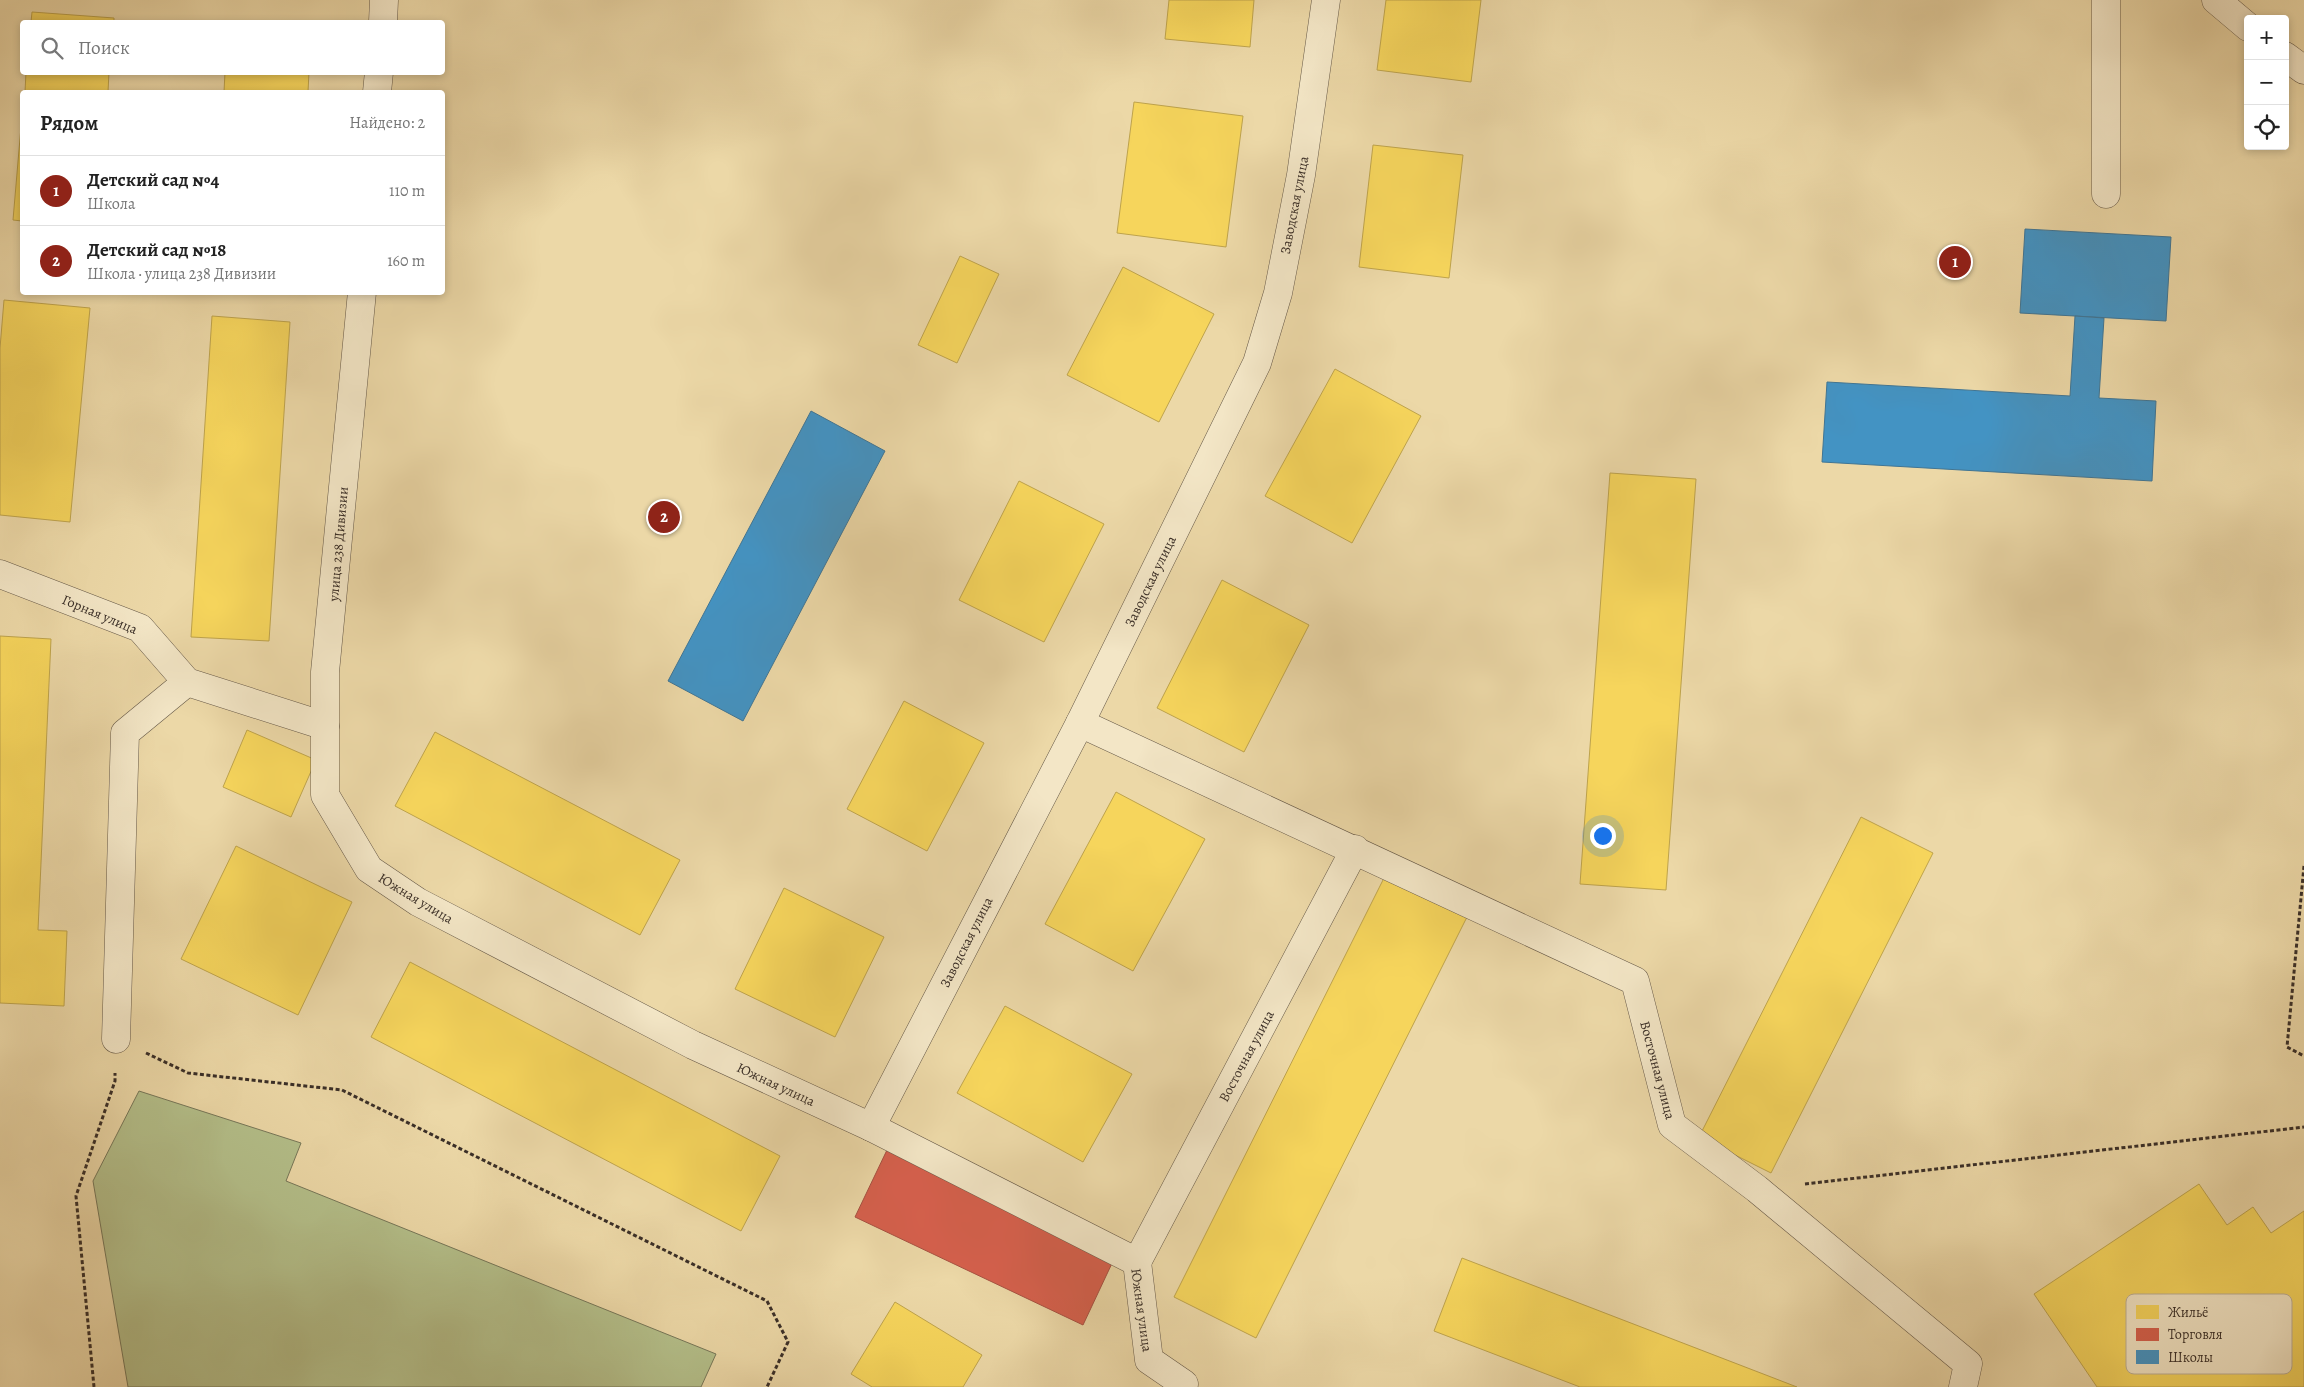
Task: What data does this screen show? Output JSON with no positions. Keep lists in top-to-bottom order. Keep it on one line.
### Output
{"streets":{"street":["Заводская улица","улица 238 Дивизии","Горная улица","Южная улица","Восточная улица"]},"crossings":[["Заводская улица","Южная улица"],["Заводская улица","Восточная улица"],["улица 238 Дивизии","Южная улица"],["Южная улица","Восточная улица"]],"legend":["Жильё","Торговля","Школы"],"page":{"map_buttons":["+","−"],"search":"Поиск","heading":["Рядом","Найдено: 2"],"list":[{"mark":"1","name":"Детский сад №4","note":"Школа","value":"110 m"},{"mark":"2","name":"Детский сад №18","note":"Школа · улица 238 Дивизии","value":"160 m"}],"pins":["1","2"]}}
